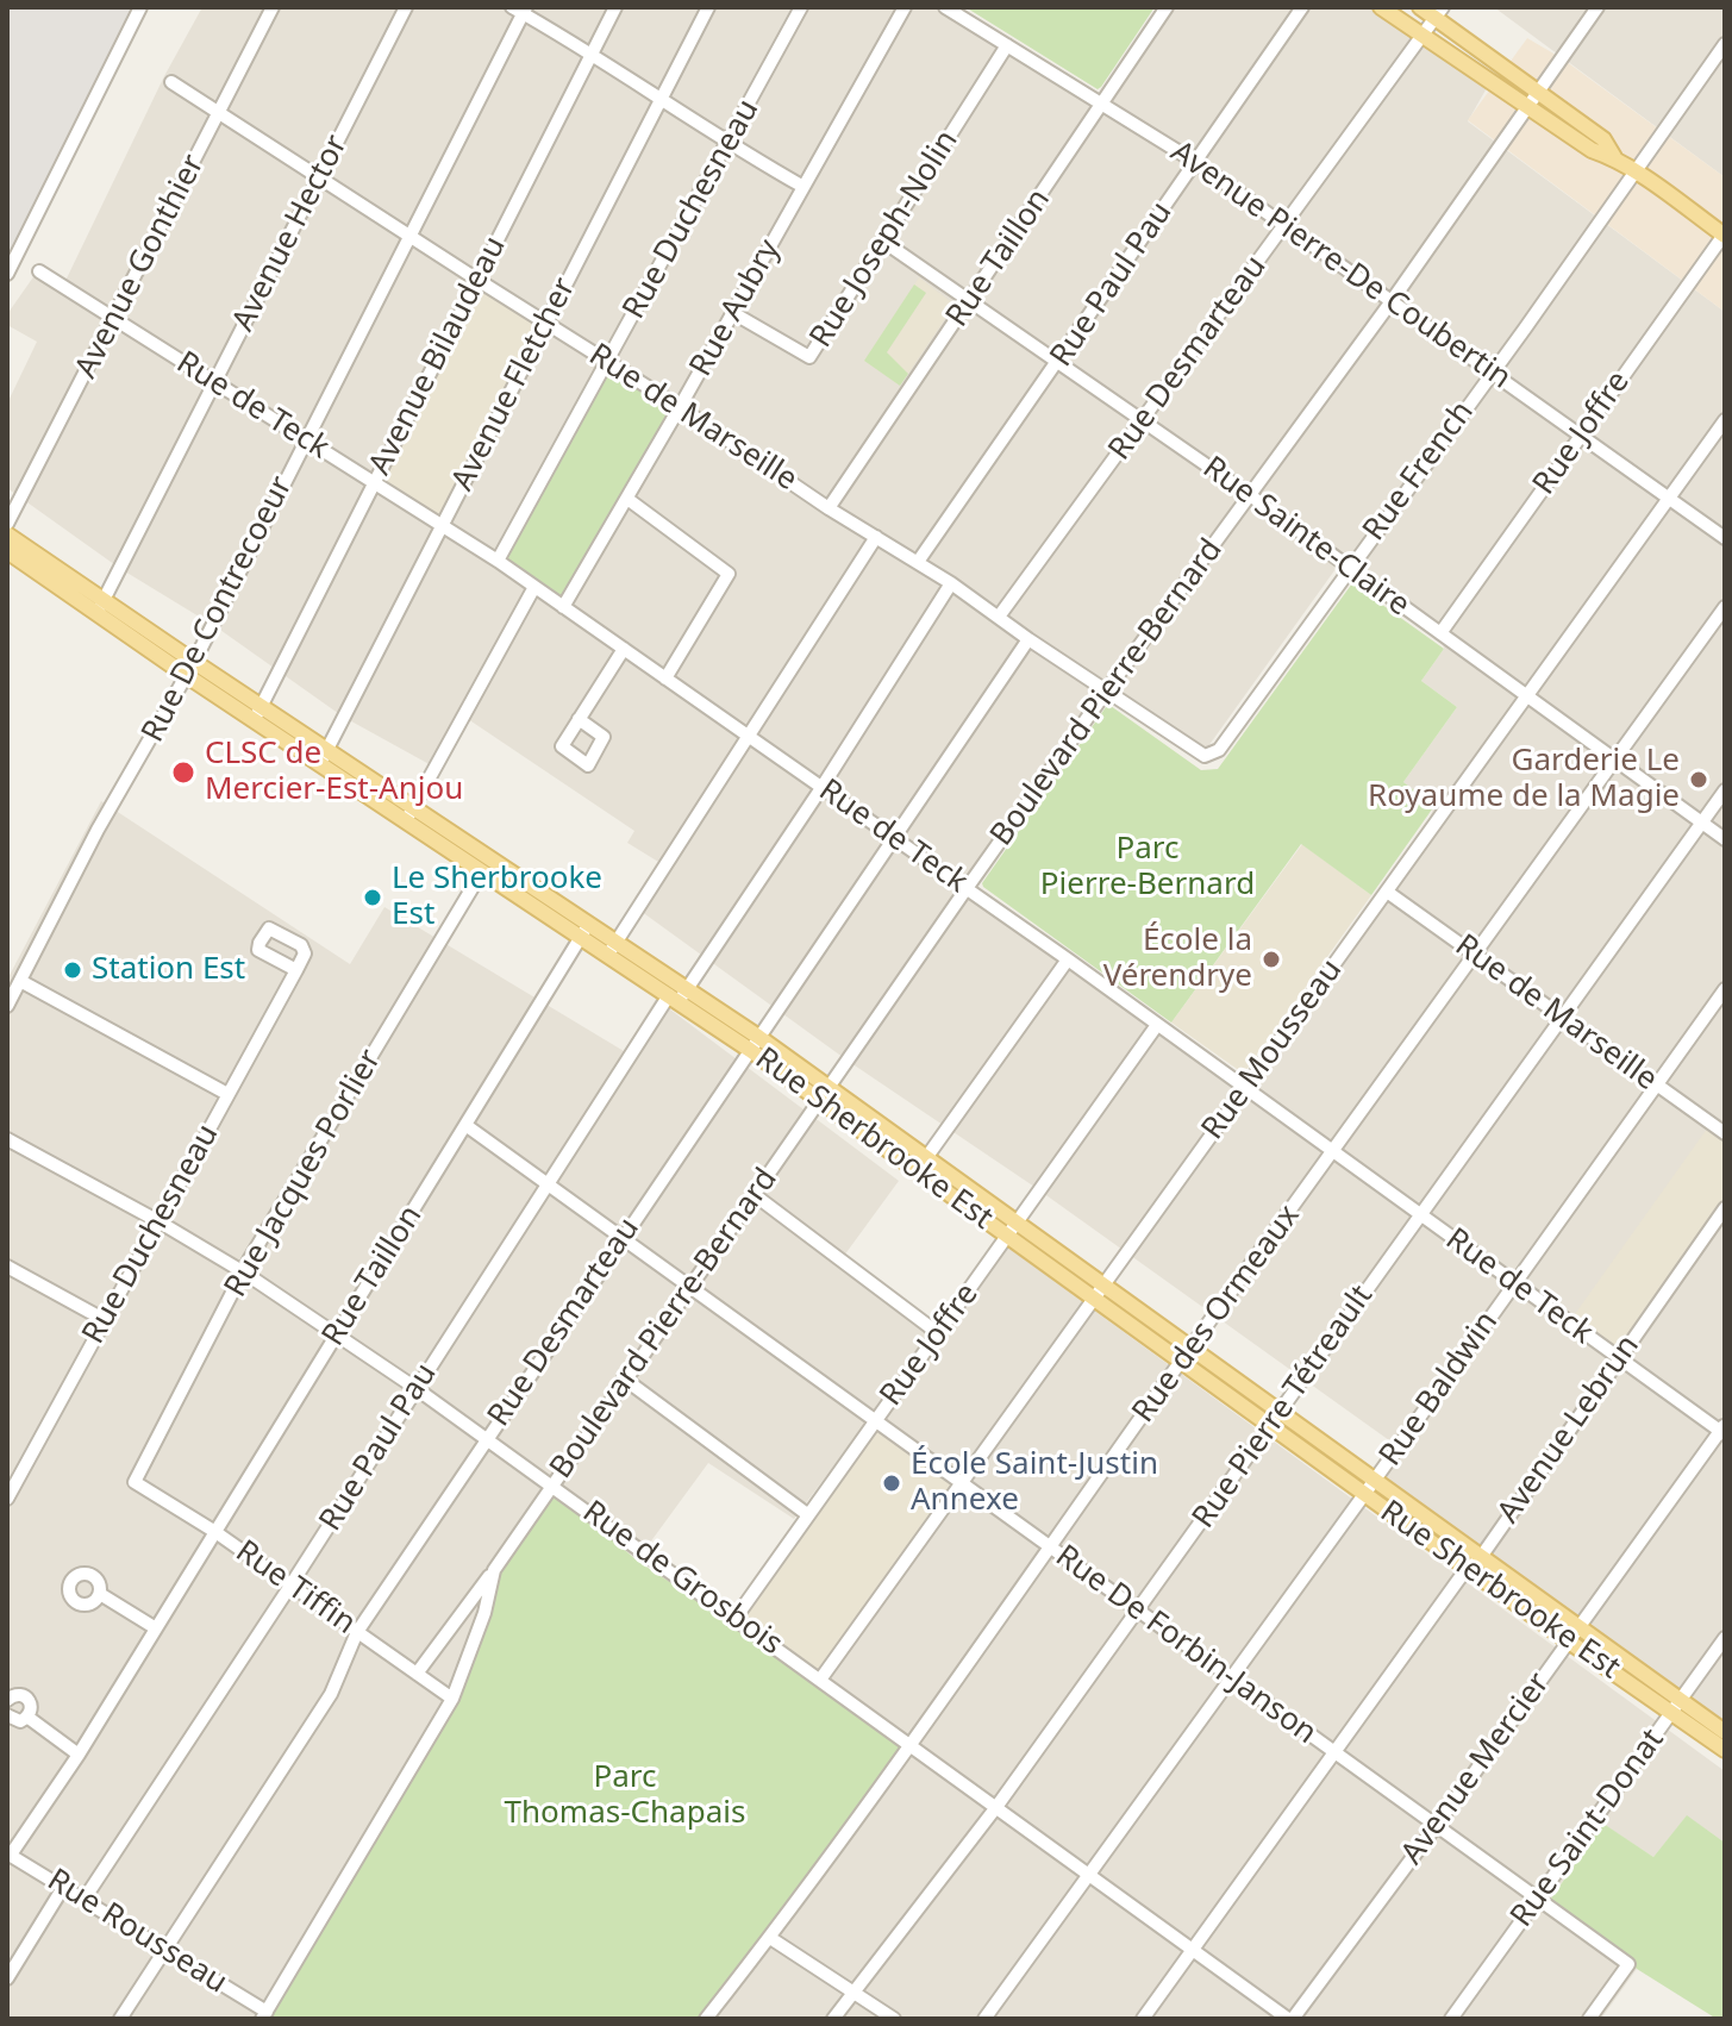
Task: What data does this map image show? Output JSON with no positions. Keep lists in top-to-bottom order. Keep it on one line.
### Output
{"streets":{"main road":["Rue Sherbrooke Est"],"street":["Rue Duchesneau","Avenue Hector","Rue Joseph-Nolin","Rue Taillon","Avenue Pierre-De Coubertin","Avenue Gonthier","Rue Paul Pau","Rue Aubry","Avenue Bilaudeau","Rue Desmarteau","Avenue Fletcher","Rue de Teck","Rue de Marseille","Rue Joffre","Rue French","Rue Sainte-Claire","Rue De Contrecoeur","Boulevard Pierre-Bernard","Rue Mousseau","Rue Jacques Porlier","Rue des Ormeaux","Rue Baldwin","Rue Pierre Tétreault","Avenue Lebrun","Rue de Grosbois","Rue Tiffin","Rue De Forbin-Janson","Avenue Mercier","Rue Saint-Donat","Rue Rousseau"]},"crossings":[["Rue Duchesneau","Rue de Teck"],["Rue Duchesneau","Rue de Marseille"],["Rue Duchesneau","Rue de Grosbois"],["Avenue Hector","Rue de Teck"],["Avenue Hector","Rue de Marseille"],["Avenue Hector","Rue Sherbrooke Est"],["Rue Joseph-Nolin","Avenue Pierre-De Coubertin"],["Rue Joseph-Nolin","Rue Aubry"],["Rue Joseph-Nolin","Rue Sainte-Claire"],["Rue Taillon","Avenue Pierre-De Coubertin"],["Rue Taillon","Rue de Marseille"],["Rue Taillon","Rue Sainte-Claire"],["Rue Taillon","Rue Sherbrooke Est"],["Rue Taillon","Rue de Grosbois"],["Rue Taillon","Rue Tiffin"],["Rue Taillon","Rue De Forbin-Janson"],["Rue Taillon","Rue Rousseau"],["Avenue Pierre-De Coubertin","Rue Paul Pau"],["Avenue Pierre-De Coubertin","Rue Desmarteau"],["Avenue Pierre-De Coubertin","Rue Joffre"],["Avenue Pierre-De Coubertin","Rue French"],["Avenue Pierre-De Coubertin","Boulevard Pierre-Bernard"],["Avenue Pierre-De Coubertin","Rue Mousseau"],["Avenue Gonthier","Rue de Teck"],["Avenue Gonthier","Rue de Marseille"],["Rue Paul Pau","Rue de Teck"],["Rue Paul Pau","Rue de Marseille"],["Rue Paul Pau","Rue Sainte-Claire"],["Rue Paul Pau","Rue Sherbrooke Est"],["Rue Paul Pau","Rue de Grosbois"],["Rue Paul Pau","Rue Tiffin"],["Rue Paul Pau","Rue De Forbin-Janson"],["Rue Paul Pau","Rue Rousseau"],["Rue Aubry","Rue de Teck"],["Rue Aubry","Rue de Marseille"],["Avenue Bilaudeau","Rue de Teck"],["Avenue Bilaudeau","Rue de Marseille"],["Avenue Bilaudeau","Rue Sherbrooke Est"],["Rue Desmarteau","Rue de Teck"],["Rue Desmarteau","Rue de Marseille"],["Rue Desmarteau","Rue Sainte-Claire"],["Rue Desmarteau","Rue Sherbrooke Est"],["Rue Desmarteau","Rue de Grosbois"],["Rue Desmarteau","Rue Tiffin"],["Rue Desmarteau","Rue De Forbin-Janson"],["Rue Desmarteau","Rue Rousseau"],["Avenue Fletcher","Rue de Teck"],["Avenue Fletcher","Rue de Marseille"],["Avenue Fletcher","Rue Sherbrooke Est"],["Rue de Teck","Rue Joffre"],["Rue de Teck","Rue De Contrecoeur"],["Rue de Teck","Boulevard Pierre-Bernard"],["Rue de Teck","Rue Mousseau"],["Rue de Teck","Rue des Ormeaux"],["Rue de Teck","Rue Baldwin"],["Rue de Teck","Rue Pierre Tétreault"],["Rue de Teck","Avenue Lebrun"],["Rue de Teck","Avenue Mercier"],["Rue de Marseille","Rue French"],["Rue de Marseille","Rue De Contrecoeur"],["Rue de Marseille","Boulevard Pierre-Bernard"],["Rue de Marseille","Rue Mousseau"],["Rue de Marseille","Rue des Ormeaux"],["Rue de Marseille","Rue Baldwin"],["Rue de Marseille","Rue Pierre Tétreault"],["Rue Joffre","Rue Sainte-Claire"],["Rue Joffre","Rue Sherbrooke Est"],["Rue Joffre","Rue de Grosbois"],["Rue Joffre","Rue De Forbin-Janson"],["Rue French","Rue Sainte-Claire"],["Rue Sainte-Claire","Boulevard Pierre-Bernard"],["Rue Sainte-Claire","Rue Mousseau"],["Rue Sainte-Claire","Rue des Ormeaux"],["Rue Sainte-Claire","Rue Pierre Tétreault"],["Rue De Contrecoeur","Rue Sherbrooke Est"],["Boulevard Pierre-Bernard","Rue Sherbrooke Est"],["Boulevard Pierre-Bernard","Rue de Grosbois"],["Boulevard Pierre-Bernard","Rue Tiffin"],["Boulevard Pierre-Bernard","Rue De Forbin-Janson"],["Boulevard Pierre-Bernard","Rue Rousseau"],["Rue Mousseau","Rue Sherbrooke Est"],["Rue Mousseau","Rue de Grosbois"],["Rue Mousseau","Rue De Forbin-Janson"],["Rue Sherbrooke Est","Rue Jacques Porlier"],["Rue Sherbrooke Est","Rue des Ormeaux"],["Rue Sherbrooke Est","Rue Baldwin"],["Rue Sherbrooke Est","Rue Pierre Tétreault"],["Rue Sherbrooke Est","Avenue Lebrun"],["Rue Sherbrooke Est","Avenue Mercier"],["Rue Sherbrooke Est","Rue Saint-Donat"],["Rue Jacques Porlier","Rue de Grosbois"],["Rue Jacques Porlier","Rue Tiffin"],["Rue des Ormeaux","Rue de Grosbois"],["Rue des Ormeaux","Rue De Forbin-Janson"],["Rue Baldwin","Rue de Grosbois"],["Rue Baldwin","Rue De Forbin-Janson"],["Rue Pierre Tétreault","Rue de Grosbois"],["Rue Pierre Tétreault","Rue De Forbin-Janson"],["Avenue Lebrun","Rue de Grosbois"],["Avenue Lebrun","Rue De Forbin-Janson"],["Rue de Grosbois","Avenue Mercier"],["Rue De Forbin-Janson","Avenue Mercier"],["Rue De Forbin-Janson","Rue Saint-Donat"]],"parks":["Parc Pierre-Bernard","Parc Thomas-Chapais"],"places":["CLSC de Mercier-Est-Anjou","Garderie Le Royaume de la Magie","Le Sherbrooke Est","École la Vérendrye","Station Est","École Saint-Justin Annexe"]}
